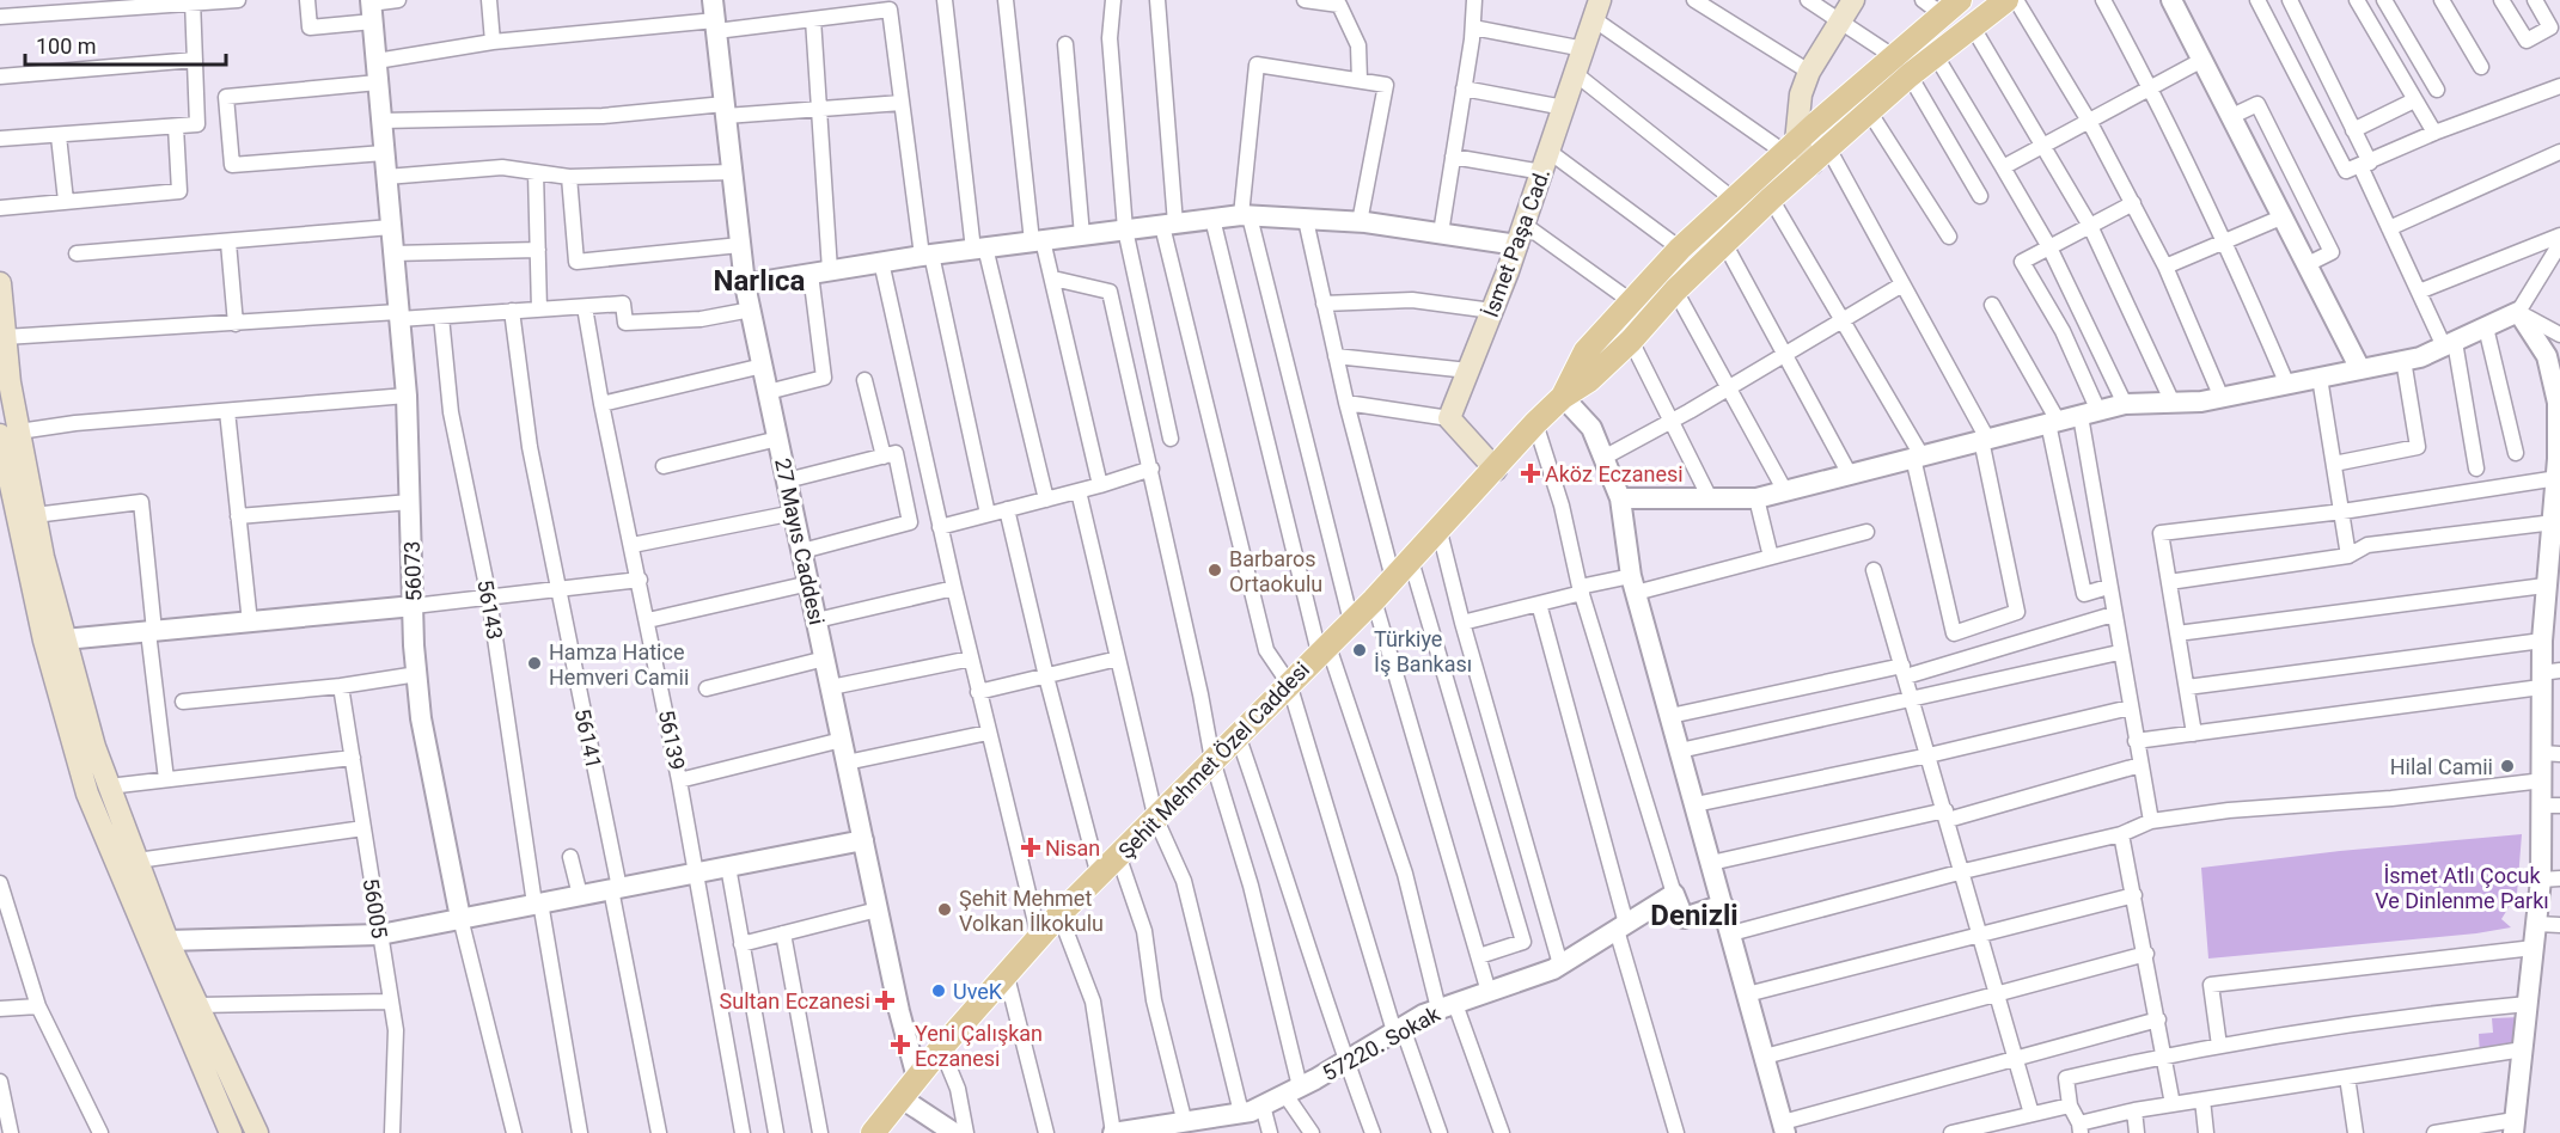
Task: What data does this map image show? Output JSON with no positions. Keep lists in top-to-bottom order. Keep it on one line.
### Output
{"streets":{"main road":["İsmet Paşa Cad.","Şehit Mehmet Özel Caddesi"],"street":["27 Mayıs Caddesi","56073","56143","56141","56139","56005","57220. Sokak"]},"crossings":[["27 Mayıs Caddesi","Şehit Mehmet Özel Caddesi"]],"districts":["Narlıca","Denizli"],"parks":["İsmet Atlı Çocuk Ve Dinlenme Parkı"],"places":{"health":["Aköz Eczanesi","Nisan","Sultan Eczanesi","Yeni Çalışkan Eczanesi"],"other":["Barbaros Ortaokulu","Türkiye İş Bankası","Hamza Hatice Hemveri Camii","Hilal Camii","Şehit Mehmet Volkan İlkokulu","UveK"]},"scale_bar":"100 m"}
